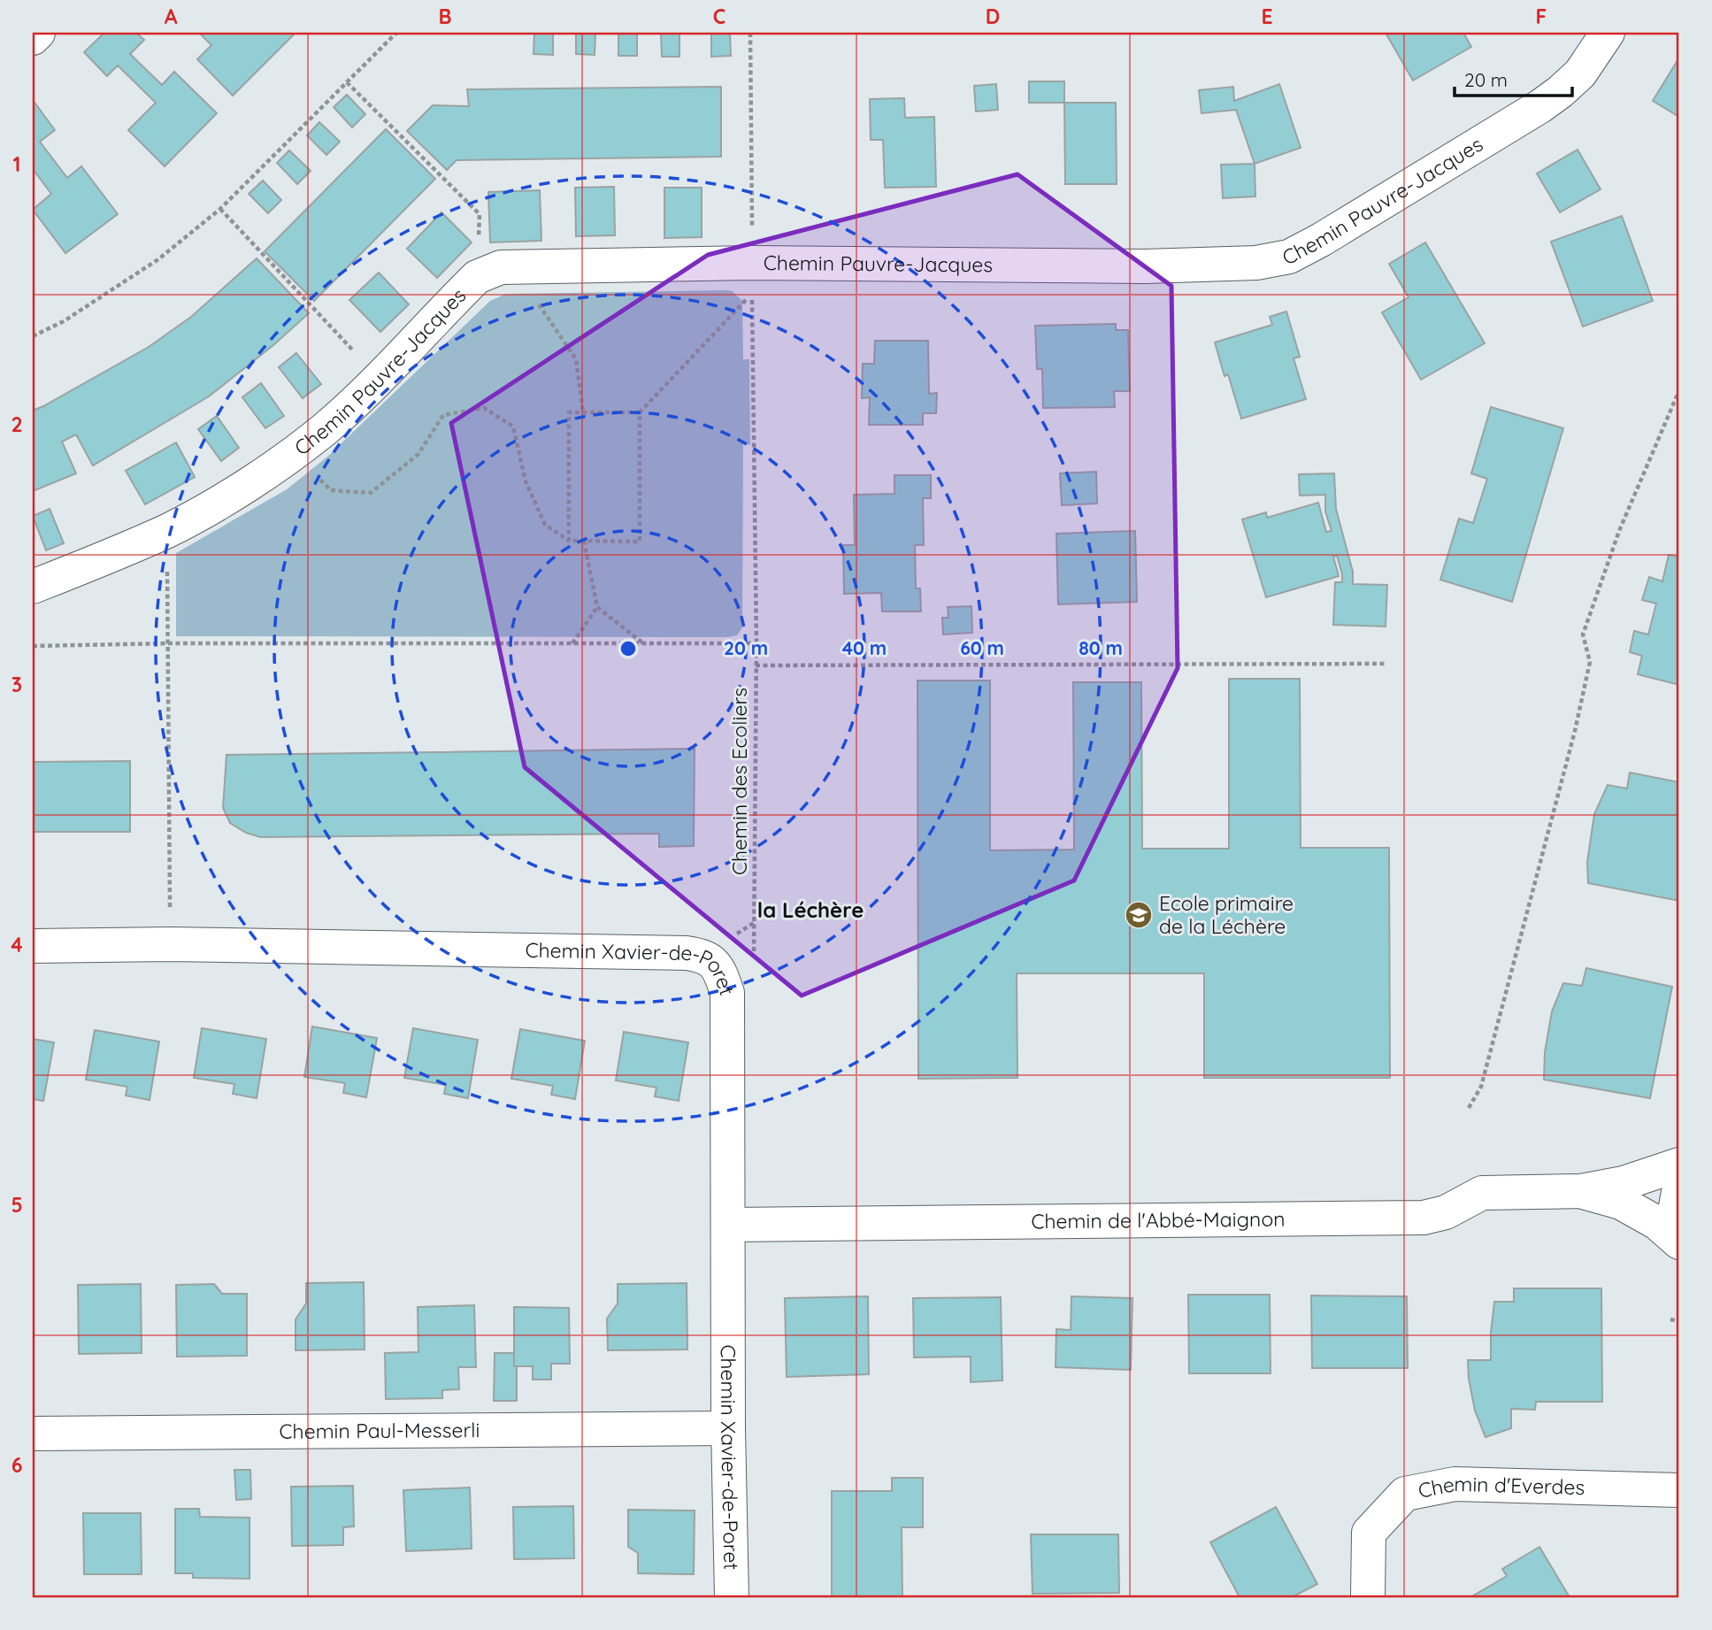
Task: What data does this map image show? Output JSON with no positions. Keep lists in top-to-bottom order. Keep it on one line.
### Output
{"streets":{"street":["Chemin Pauvre-Jacques","Chemin Xavier-de-Poret","Chemin de l'Abbé-Maignon","Chemin Paul-Messerli","Chemin d'Everdes"],"path":["Chemin des Ecoliers"]},"crossings":[["Chemin Pauvre-Jacques","Chemin des Ecoliers"],["Chemin Xavier-de-Poret","Chemin de l'Abbé-Maignon"],["Chemin Xavier-de-Poret","Chemin Paul-Messerli"]],"districts":["la Léchère"],"places":{"school or university":["Ecole primaire de la Léchère"]},"scale_bar":"20 m","grid":{"columns":["A","B","C","D","E","F"],"rows":["1","2","3","4","5","6"]},"rings":["20 m","40 m","60 m","80 m"]}
